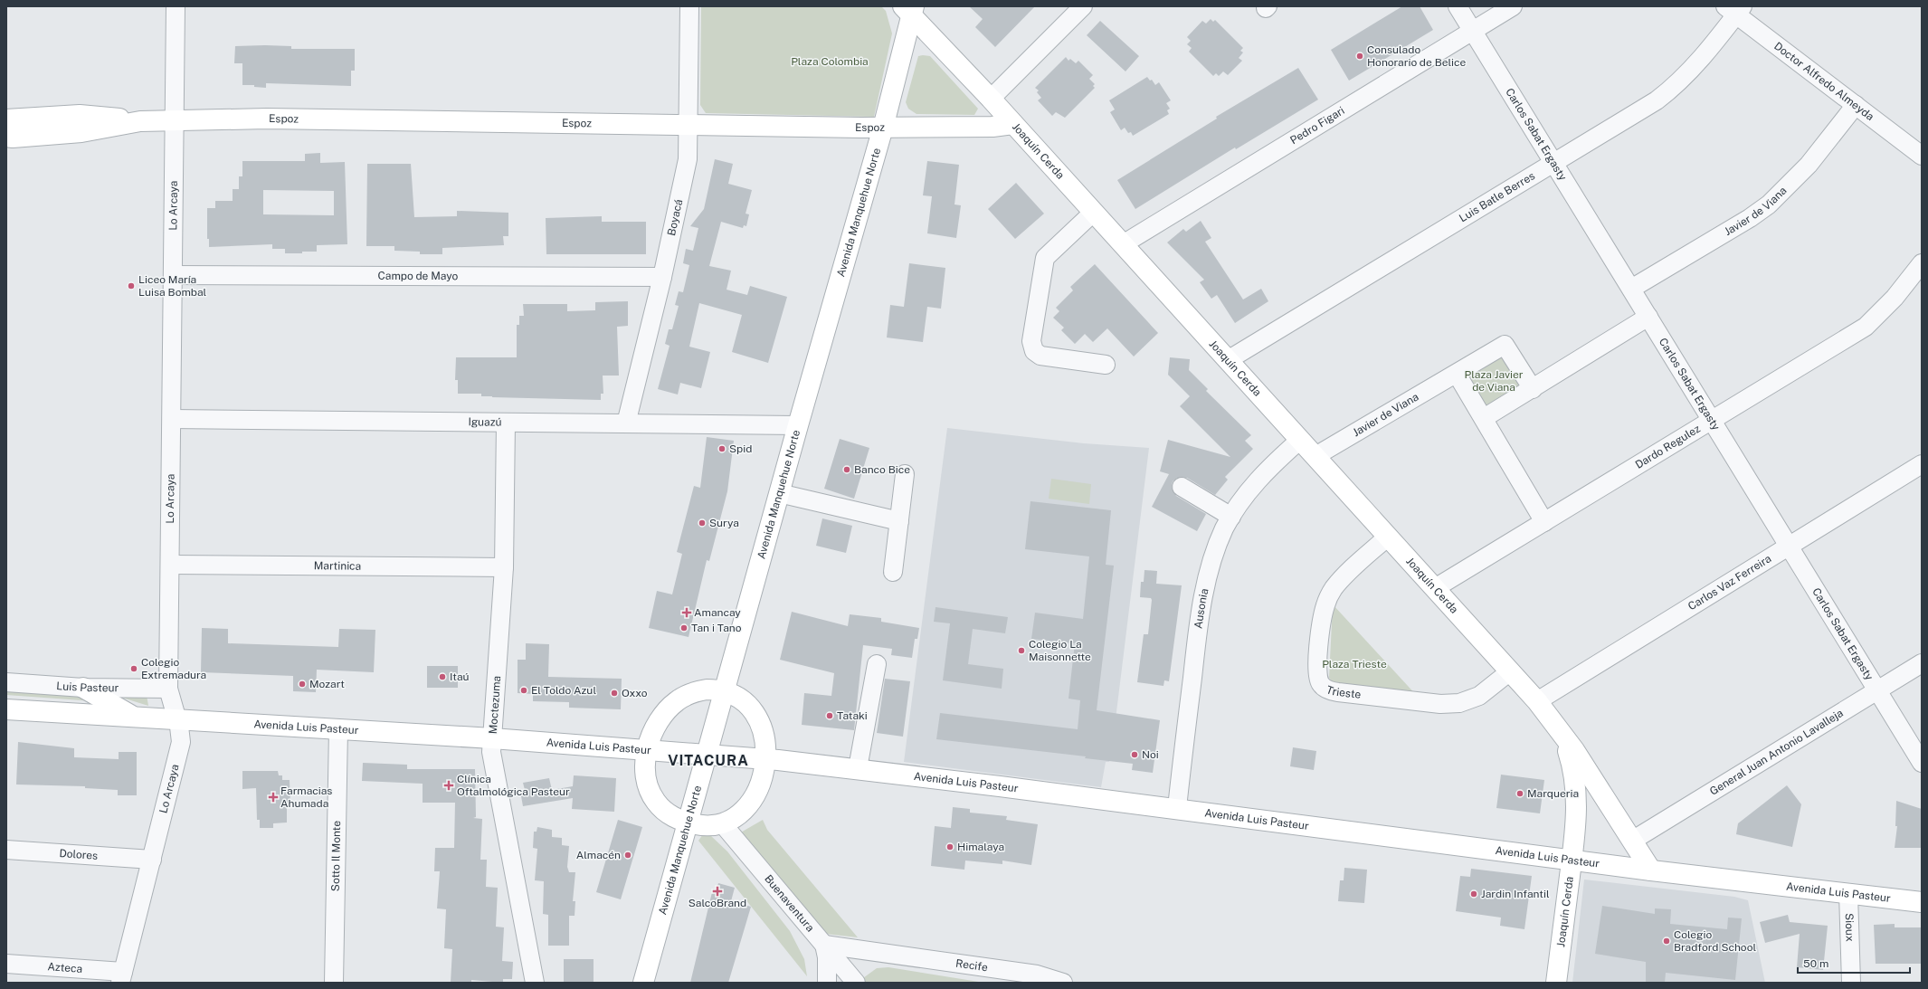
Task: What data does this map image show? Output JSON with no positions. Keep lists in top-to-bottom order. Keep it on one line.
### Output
{"streets":{"street":["Doctor Alfredo Almeyda","Espoz","Pedro Figari","Carlos Sabat Ergasty","Joaquín Cerda","Luis Batle Berres","Lo Arcaya","Javier de Viana","Avenida Manquehue Norte","Boyacá","Campo de Mayo","Iguazú","Dardo Regulez","Martinica","Carlos Vaz Ferreira","Ausonia","Luis Pasteur","Trieste","Moctezuma","Avenida Luis Pasteur","General Juan Antonio Lavalleja","Dolores","Sotto Il Monte","Buenaventura","Sioux","Recife","Azteca"]},"crossings":[["Doctor Alfredo Almeyda","Luis Batle Berres"],["Doctor Alfredo Almeyda","Javier de Viana"],["Espoz","Joaquín Cerda"],["Espoz","Lo Arcaya"],["Espoz","Avenida Manquehue Norte"],["Espoz","Boyacá"],["Pedro Figari","Carlos Sabat Ergasty"],["Pedro Figari","Joaquín Cerda"],["Carlos Sabat Ergasty","Luis Batle Berres"],["Carlos Sabat Ergasty","Javier de Viana"],["Carlos Sabat Ergasty","Dardo Regulez"],["Carlos Sabat Ergasty","Carlos Vaz Ferreira"],["Carlos Sabat Ergasty","General Juan Antonio Lavalleja"],["Joaquín Cerda","Luis Batle Berres"],["Joaquín Cerda","Javier de Viana"],["Joaquín Cerda","Avenida Manquehue Norte"],["Joaquín Cerda","Dardo Regulez"],["Joaquín Cerda","Carlos Vaz Ferreira"],["Joaquín Cerda","Ausonia"],["Joaquín Cerda","Trieste"],["Joaquín Cerda","Avenida Luis Pasteur"],["Joaquín Cerda","General Juan Antonio Lavalleja"],["Lo Arcaya","Campo de Mayo"],["Lo Arcaya","Iguazú"],["Lo Arcaya","Martinica"],["Lo Arcaya","Luis Pasteur"],["Lo Arcaya","Avenida Luis Pasteur"],["Lo Arcaya","Dolores"],["Lo Arcaya","Azteca"],["Avenida Manquehue Norte","Iguazú"],["Avenida Manquehue Norte","Avenida Luis Pasteur"],["Boyacá","Campo de Mayo"],["Boyacá","Iguazú"],["Iguazú","Moctezuma"],["Martinica","Moctezuma"],["Ausonia","Avenida Luis Pasteur"],["Moctezuma","Avenida Luis Pasteur"],["Avenida Luis Pasteur","Sotto Il Monte"],["Avenida Luis Pasteur","Sioux"],["Buenaventura","Recife"]],"districts":["VITACURA"],"parks":["Plaza Colombia","Plaza Javier de Viana","Plaza Trieste"],"places":{"other":["Consulado Honorario de Belice","Liceo María Luisa Bombal","Spid","Banco Bice","Surya","Tan i Tano","Colegio La Maisonnette","Colegio Extremadura","Itaú","Mozart","El Toldo Azul","Oxxo","Tataki","Noi","Marqueria","Himalaya","Almacén","Jardin Infantil","Colegio Bradford School"],"health":["Amancay","Clínica Oftalmológica Pasteur","Farmacias Ahumada","SalcoBrand"]},"scale_bar":"50 m"}
